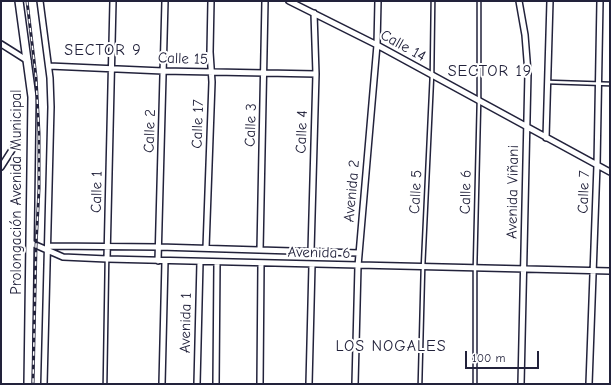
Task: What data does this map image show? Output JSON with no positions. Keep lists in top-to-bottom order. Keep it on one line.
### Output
{"streets":{"main road":["Prolongación Avenida Municipal"],"street":["Calle 14","Calle 15","Calle 17","Calle 3","Calle 2","Calle 4","Avenida 2","Calle 1","Avenida Viñani","Calle 7","Avenida 6","Avenida 1"],"lane":["Calle 5","Calle 6"]},"crossings":[["Calle 14","Calle 4"],["Calle 14","Avenida 2"],["Calle 14","Calle 5"],["Calle 14","Calle 6"],["Calle 14","Avenida Viñani"],["Calle 14","Calle 7"],["Calle 15","Calle 17"],["Calle 15","Calle 3"],["Calle 15","Calle 2"],["Calle 15","Calle 4"],["Calle 15","Prolongación Avenida Municipal"],["Calle 15","Calle 1"],["Calle 17","Avenida 6"],["Calle 3","Avenida 6"],["Calle 2","Avenida 6"],["Calle 4","Avenida 6"],["Avenida 2","Avenida 6"],["Prolongación Avenida Municipal","Avenida 6"],["Calle 1","Avenida 6"],["Calle 5","Avenida 6"],["Calle 6","Avenida 6"],["Avenida Viñani","Avenida 6"],["Calle 7","Avenida 6"],["Avenida 6","Avenida 1"]],"districts":["SECTOR 9","SECTOR 19","LOS NOGALES"],"scale_bar":"100 m"}
